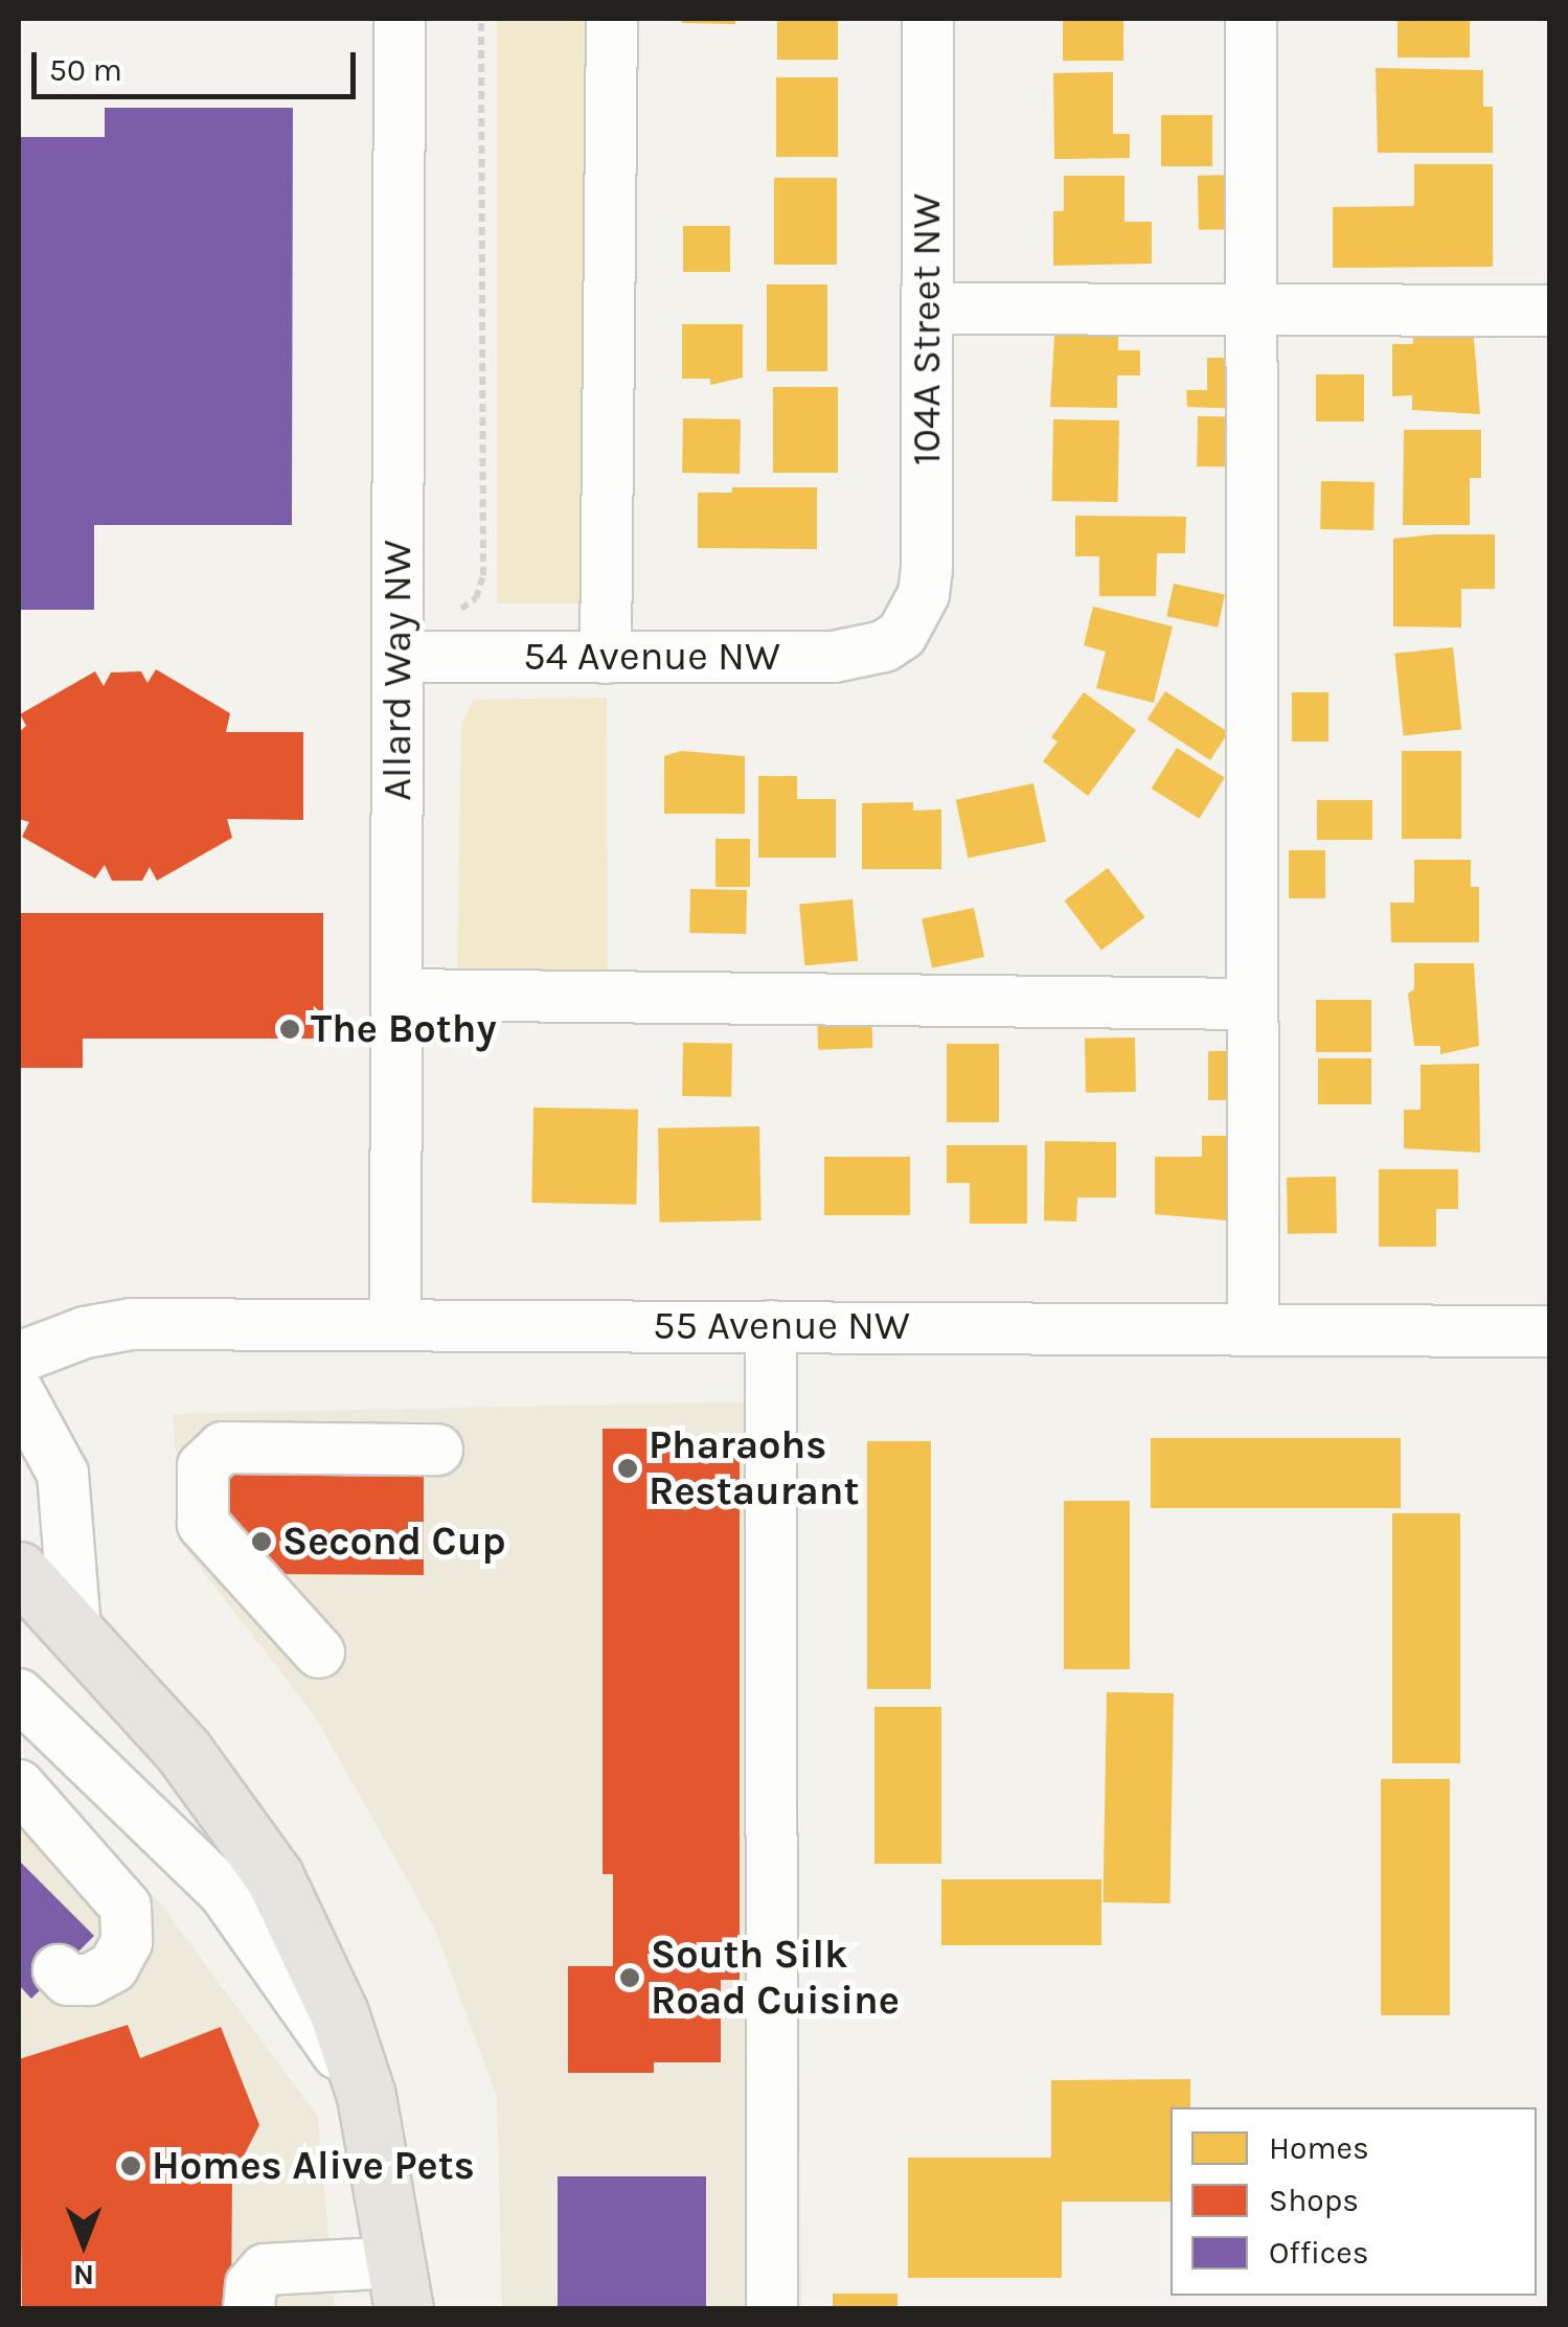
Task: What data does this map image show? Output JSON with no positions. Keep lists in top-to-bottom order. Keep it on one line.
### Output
{"streets":{"street":["104A Street NW","54 Avenue NW","Allard Way NW","55 Avenue NW"]},"crossings":[["104A Street NW","54 Avenue NW"],["54 Avenue NW","Allard Way NW"],["Allard Way NW","55 Avenue NW"]],"places":["The Bothy","Pharaohs Restaurant","Second Cup","South Silk Road Cuisine","Homes Alive Pets"],"legend":["Homes","Shops","Offices"],"scale_bar":"50 m","north":"bottom"}
